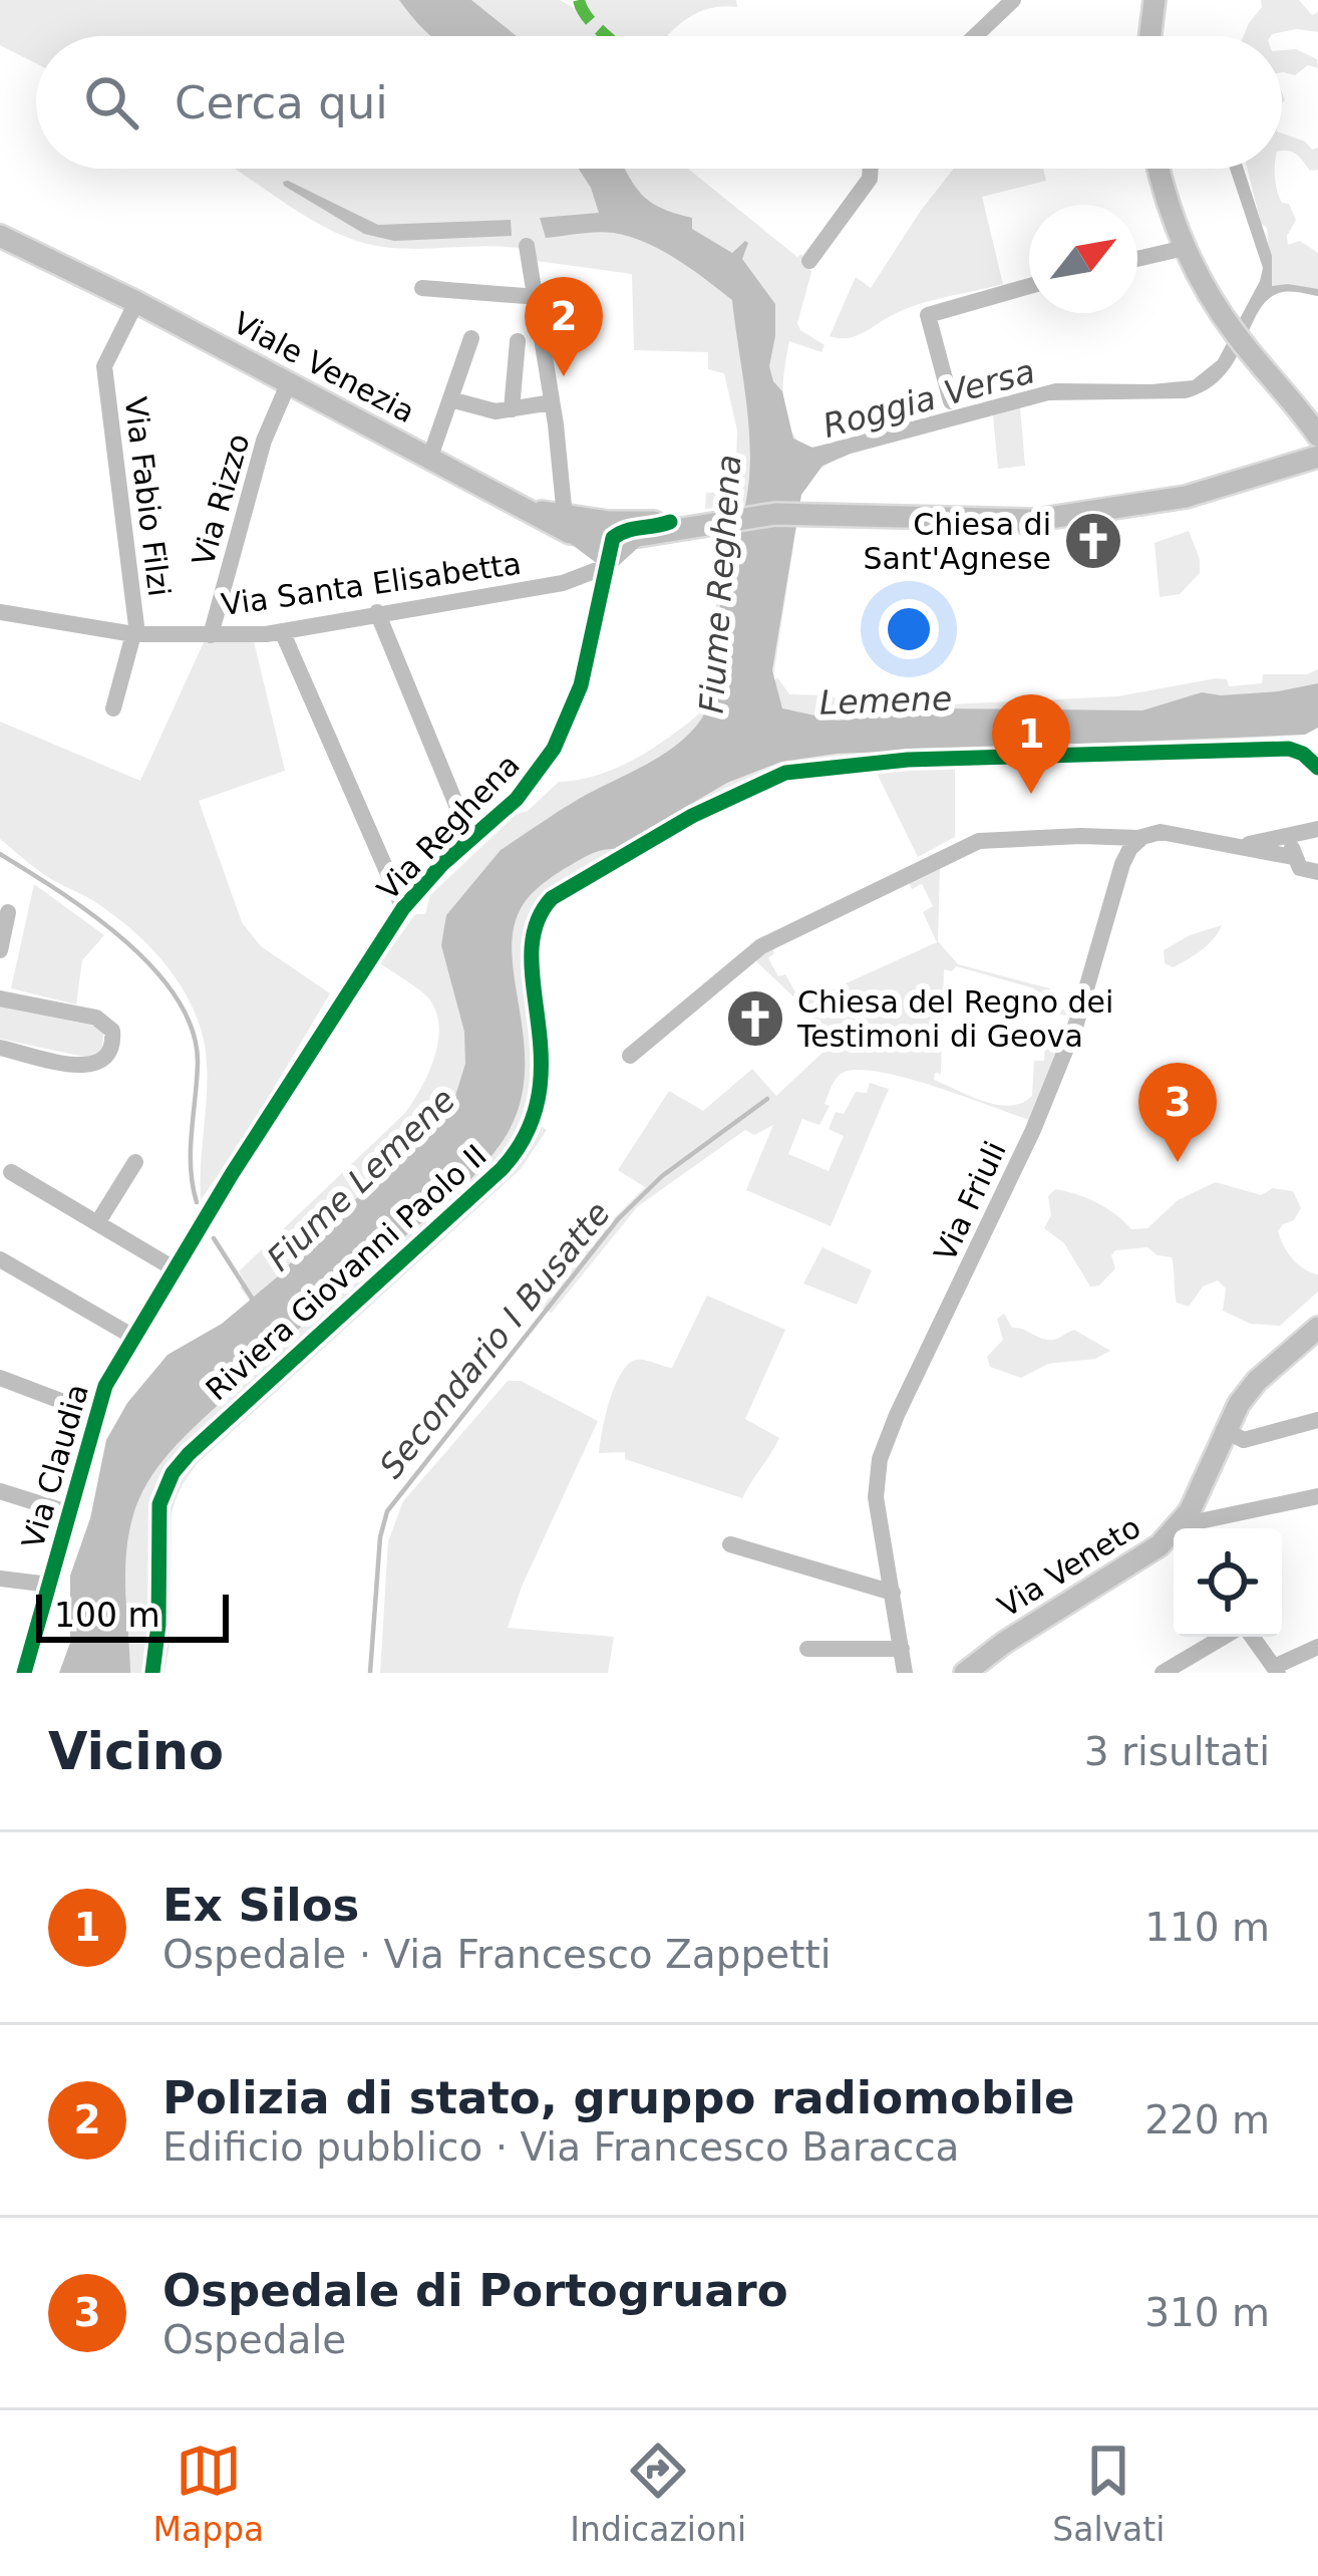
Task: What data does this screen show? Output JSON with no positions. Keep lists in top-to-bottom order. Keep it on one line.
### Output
{"streets":{"main road":["Viale Venezia","Via Veneto"],"street":["Via Fabio Filzi","Via Rizzo","Via Santa Elisabetta","Via Reghena","Via Friuli","Via Claudia"],"cycle path":["Riviera Giovanni Paolo II"]},"crossings":[["Viale Venezia","Via Fabio Filzi"],["Viale Venezia","Via Rizzo"],["Viale Venezia","Via Santa Elisabetta"],["Viale Venezia","Via Reghena"],["Via Fabio Filzi","Via Santa Elisabetta"],["Via Rizzo","Via Santa Elisabetta"],["Via Santa Elisabetta","Via Reghena"],["Via Reghena","Via Claudia"]],"water":["Roggia Versa","Fiume Reghena","Lemene","Fiume Lemene","Secondario I Busatte"],"places":{"church":["Chiesa di Sant'Agnese","Chiesa del Regno dei Testimoni di Geova"]},"scale_bar":"100 m","north":"top right","page":{"search":"Cerca qui","pins":["2","1","3"],"scale":"100 m","heading":["Vicino","3 risultati"],"list":[{"mark":"1","name":"Ex Silos","note":"Ospedale · Via Francesco Zappetti","value":"110 m"},{"mark":"2","name":"Polizia di stato, gruppo radiomobile","note":"Edificio pubblico · Via Francesco Baracca","value":"220 m"},{"mark":"3","name":"Ospedale di Portogruaro","note":"Ospedale","value":"310 m"}],"nav":["Mappa","Indicazioni","Salvati"]}}
